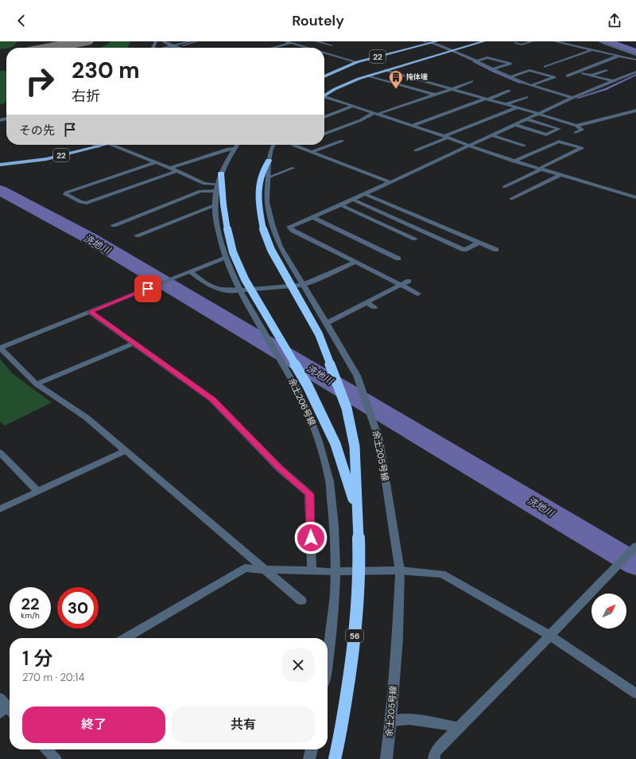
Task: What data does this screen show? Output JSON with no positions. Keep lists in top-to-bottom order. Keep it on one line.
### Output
{"streets":{"highway":["56"],"main road":["22"],"street":["余土206号線","余土205号線"]},"water":["洗地川"],"places":{"building":["掩体壕"]},"north":"top right","page":{"header":"Routely","turn":["230 m","右折"],"then":"その先","speed":"22 km/h","limit":"30","heading":["1 分","270 m · 20:14"],"buttons":["終了","共有"]}}
